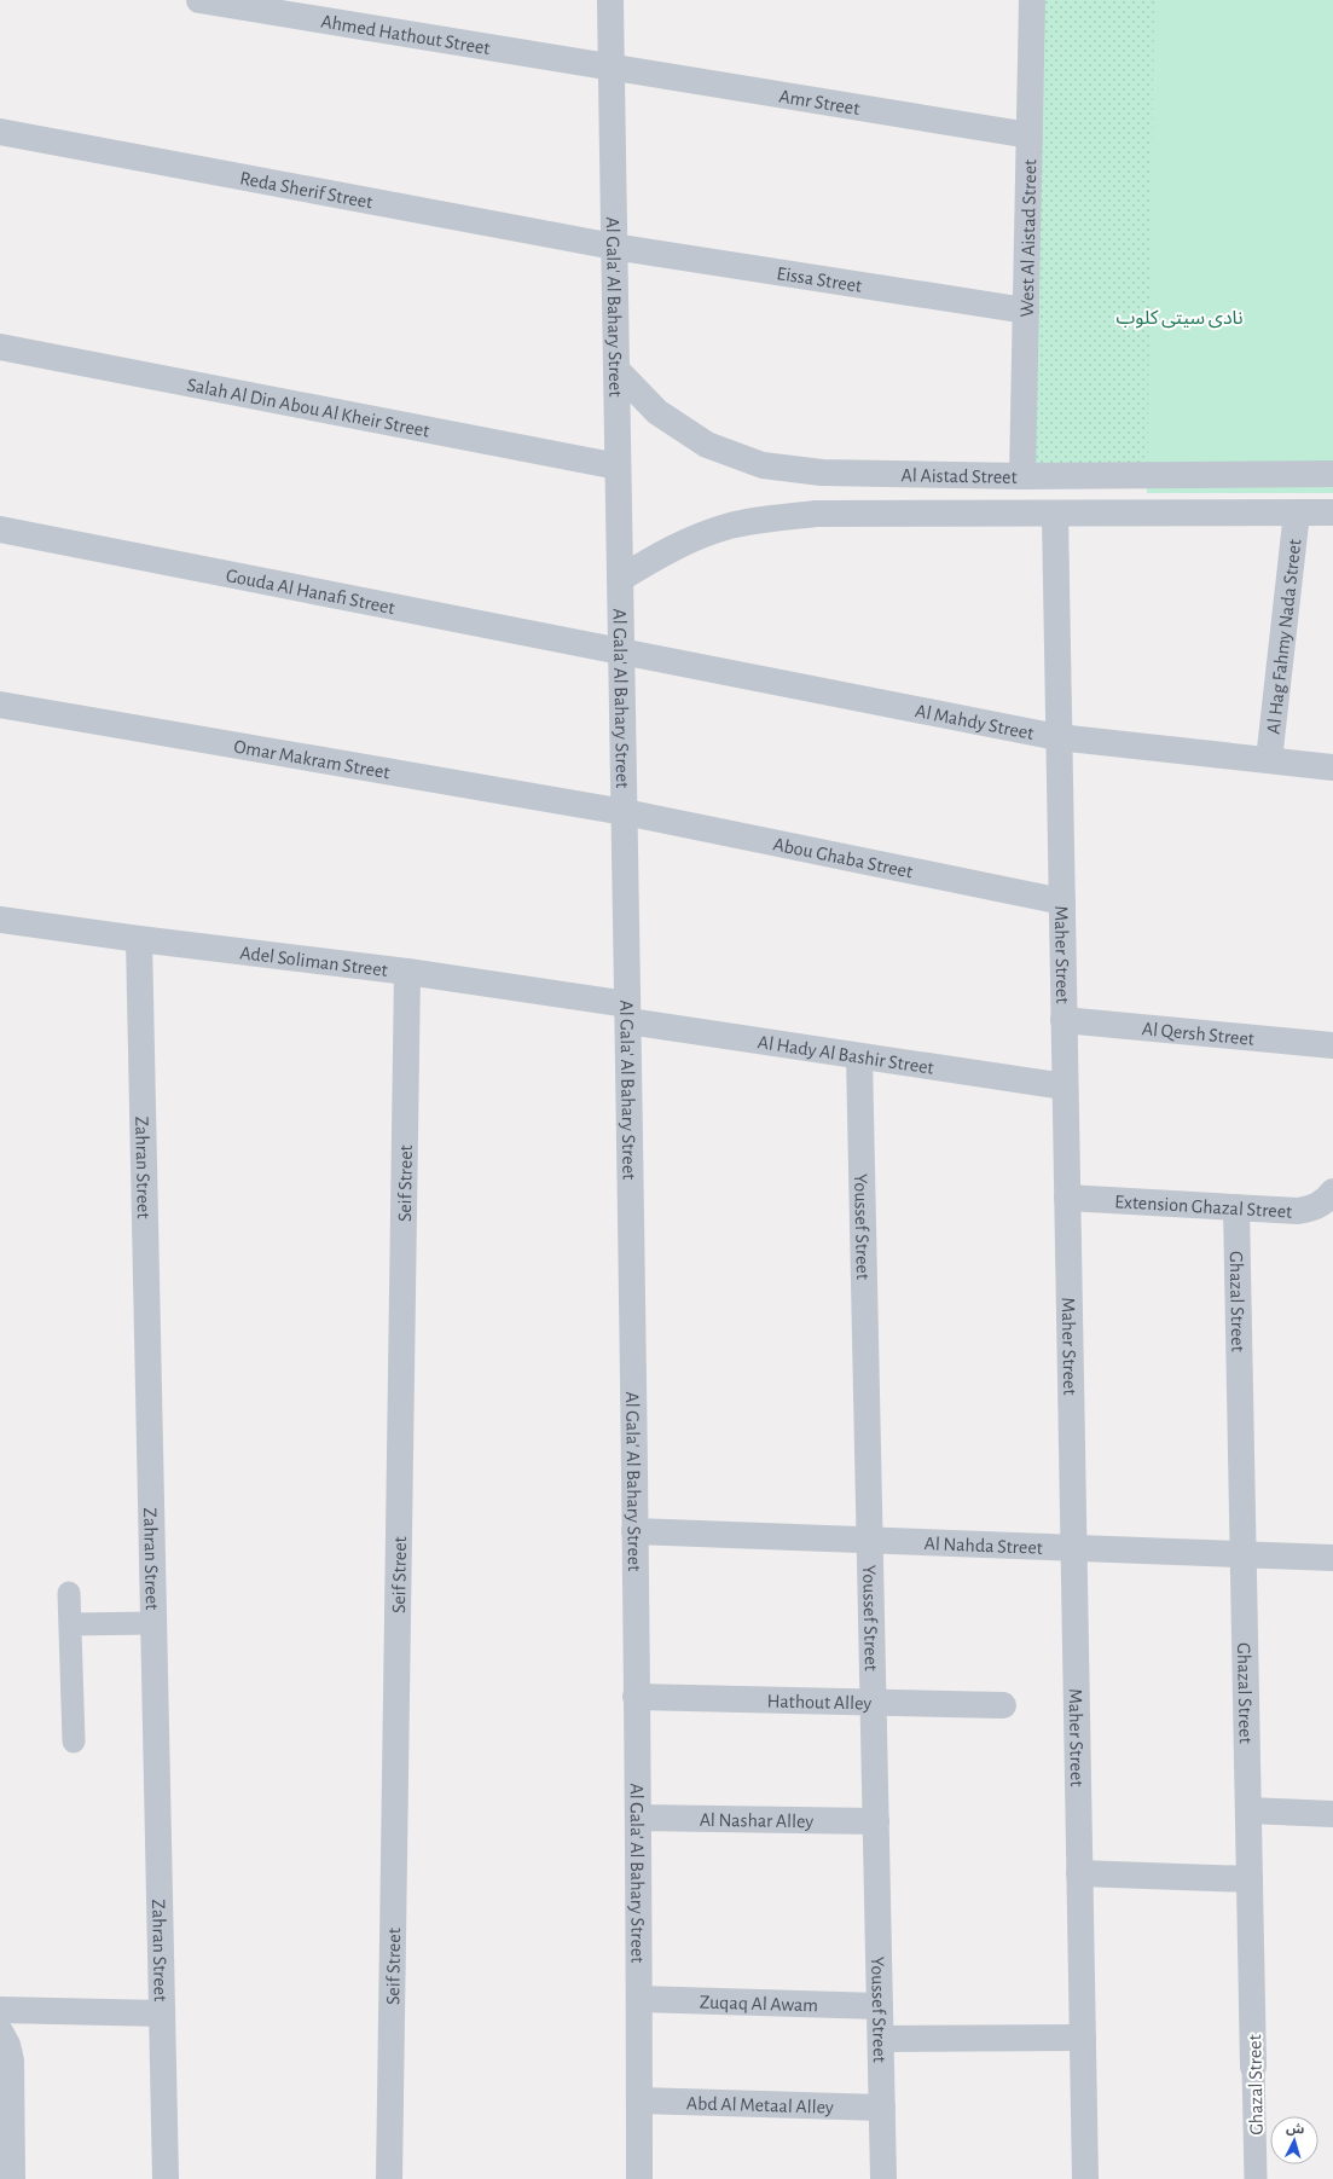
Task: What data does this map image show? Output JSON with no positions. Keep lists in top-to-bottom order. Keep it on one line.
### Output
{"streets":{"street":["Ahmed Hathout Street","Amr Street","Reda Sherif Street","West Al Aistad Street","Eissa Street","Al Gala' Al Bahary Street","Salah Al Din Abou Al Kheir Street","Al Aistad Street","Gouda Al Hanafi Street","Al Hag Fahmy Nada Street","Al Mahdy Street","Omar Makram Street","Abou Ghaba Street","Maher Street","Adel Soliman Street","Al Qersh Street","Al Hady Al Bashir Street","Zahran Street","Seif Street","Extension Ghazal Street","Youssef Street","Ghazal Street","Al Nahda Street","Hathout Alley","Al Nashar Alley","Zuqaq Al Awam","Abd Al Metaal Alley"]},"crossings":[["Ahmed Hathout Street","Amr Street"],["Ahmed Hathout Street","Al Gala' Al Bahary Street"],["Amr Street","West Al Aistad Street"],["Amr Street","Al Gala' Al Bahary Street"],["Reda Sherif Street","Eissa Street"],["Reda Sherif Street","Al Gala' Al Bahary Street"],["West Al Aistad Street","Eissa Street"],["West Al Aistad Street","Al Aistad Street"],["Eissa Street","Al Gala' Al Bahary Street"],["Al Gala' Al Bahary Street","Salah Al Din Abou Al Kheir Street"],["Al Gala' Al Bahary Street","Al Aistad Street"],["Al Gala' Al Bahary Street","Gouda Al Hanafi Street"],["Al Gala' Al Bahary Street","Al Mahdy Street"],["Al Gala' Al Bahary Street","Omar Makram Street"],["Al Gala' Al Bahary Street","Abou Ghaba Street"],["Al Gala' Al Bahary Street","Adel Soliman Street"],["Al Gala' Al Bahary Street","Al Hady Al Bashir Street"],["Al Gala' Al Bahary Street","Al Nahda Street"],["Al Gala' Al Bahary Street","Hathout Alley"],["Al Gala' Al Bahary Street","Al Nashar Alley"],["Al Gala' Al Bahary Street","Zuqaq Al Awam"],["Al Gala' Al Bahary Street","Abd Al Metaal Alley"],["Al Aistad Street","Al Hag Fahmy Nada Street"],["Al Aistad Street","Maher Street"],["Gouda Al Hanafi Street","Al Mahdy Street"],["Al Hag Fahmy Nada Street","Al Mahdy Street"],["Al Mahdy Street","Maher Street"],["Omar Makram Street","Abou Ghaba Street"],["Abou Ghaba Street","Maher Street"],["Maher Street","Al Qersh Street"],["Maher Street","Al Hady Al Bashir Street"],["Maher Street","Extension Ghazal Street"],["Maher Street","Al Nahda Street"],["Adel Soliman Street","Al Hady Al Bashir Street"],["Adel Soliman Street","Zahran Street"],["Adel Soliman Street","Seif Street"],["Al Hady Al Bashir Street","Youssef Street"],["Extension Ghazal Street","Ghazal Street"],["Youssef Street","Al Nahda Street"],["Youssef Street","Hathout Alley"],["Youssef Street","Al Nashar Alley"],["Youssef Street","Zuqaq Al Awam"],["Youssef Street","Abd Al Metaal Alley"],["Ghazal Street","Al Nahda Street"]],"parks":["نادى سيتى كلوب"],"north":"top"}
